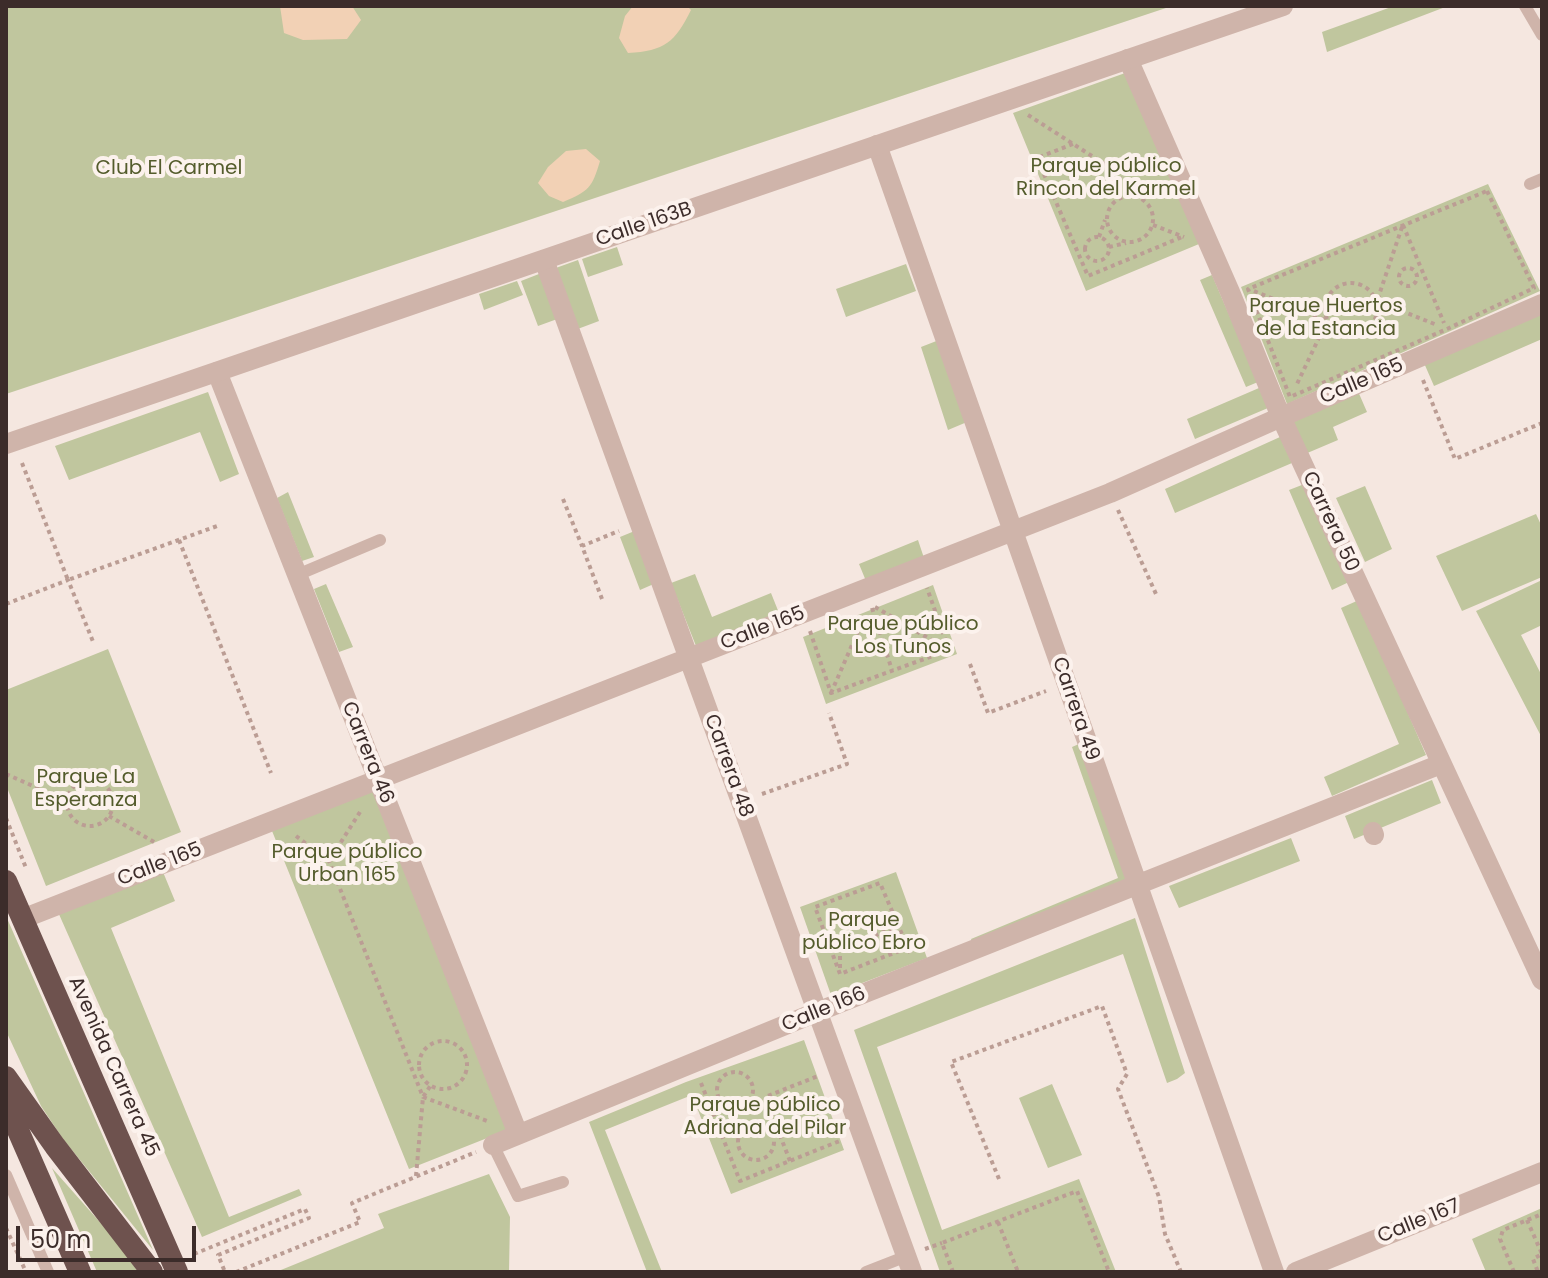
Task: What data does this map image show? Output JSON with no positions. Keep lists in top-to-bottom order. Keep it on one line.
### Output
{"streets":{"highway":["Avenida Carrera 45"],"street":["Calle 163B","Calle 165","Carrera 50","Carrera 49","Carrera 46","Carrera 48","Calle 166","Calle 167"]},"crossings":[["Calle 163B","Carrera 50"],["Calle 163B","Carrera 49"],["Calle 163B","Carrera 46"],["Calle 163B","Carrera 48"],["Calle 165","Carrera 50"],["Calle 165","Carrera 49"],["Calle 165","Carrera 46"],["Calle 165","Carrera 48"],["Calle 165","Avenida Carrera 45"],["Carrera 50","Calle 166"],["Carrera 49","Calle 166"],["Carrera 46","Calle 166"],["Carrera 48","Calle 166"]],"parks":["Parque público Rincon del Karmel","Club El Carmel","Parque Huertos de la Estancia","Parque público Los Tunos","Parque La Esperanza","Parque público Urban 165","Parque público Ebro","Parque público Adriana del Pilar"],"scale_bar":"50 m"}
